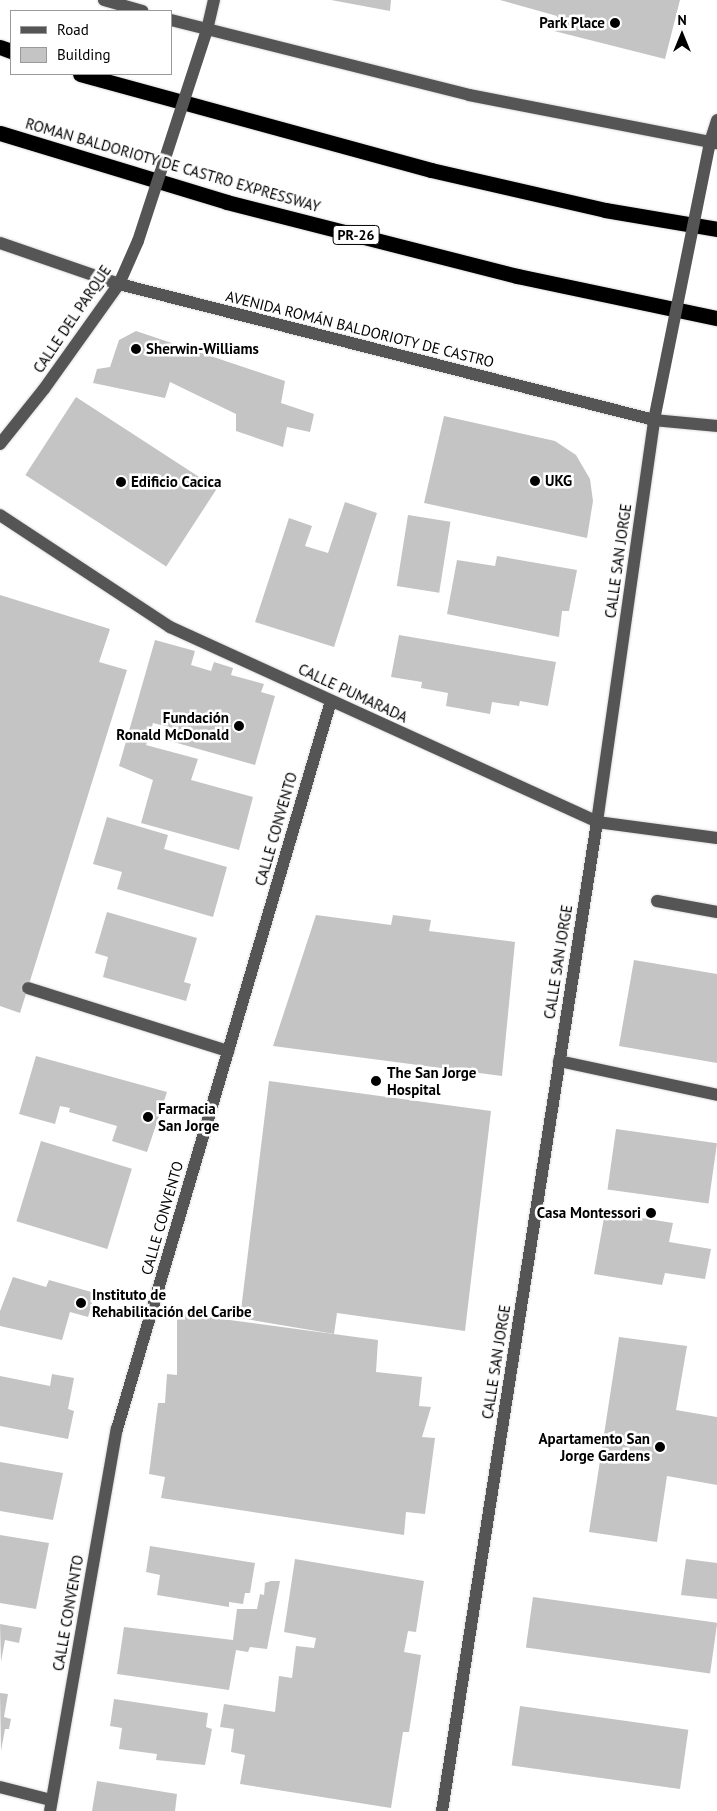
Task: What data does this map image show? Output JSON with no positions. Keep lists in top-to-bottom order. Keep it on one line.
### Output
{"streets":{"highway":["ROMAN BALDORIOTY DE CASTRO EXPRESSWAY","PR-26"],"street":["CALLE DEL PARQUE","AVENIDA ROMÁN BALDORIOTY DE CASTRO","CALLE SAN JORGE","CALLE PUMARADA","CALLE CONVENTO"]},"crossings":[["CALLE DEL PARQUE","AVENIDA ROMÁN BALDORIOTY DE CASTRO"],["AVENIDA ROMÁN BALDORIOTY DE CASTRO","CALLE SAN JORGE"],["CALLE SAN JORGE","CALLE PUMARADA"],["CALLE PUMARADA","CALLE CONVENTO"]],"places":["Park Place","Sherwin-Williams","UKG","Edificio Cacica","Fundación Ronald McDonald","The San Jorge Hospital","Farmacia San Jorge","Casa Montessori","Instituto de Rehabilitación del Caribe","Apartamento San Jorge Gardens"],"legend":["Road","Building"],"north":"top"}
